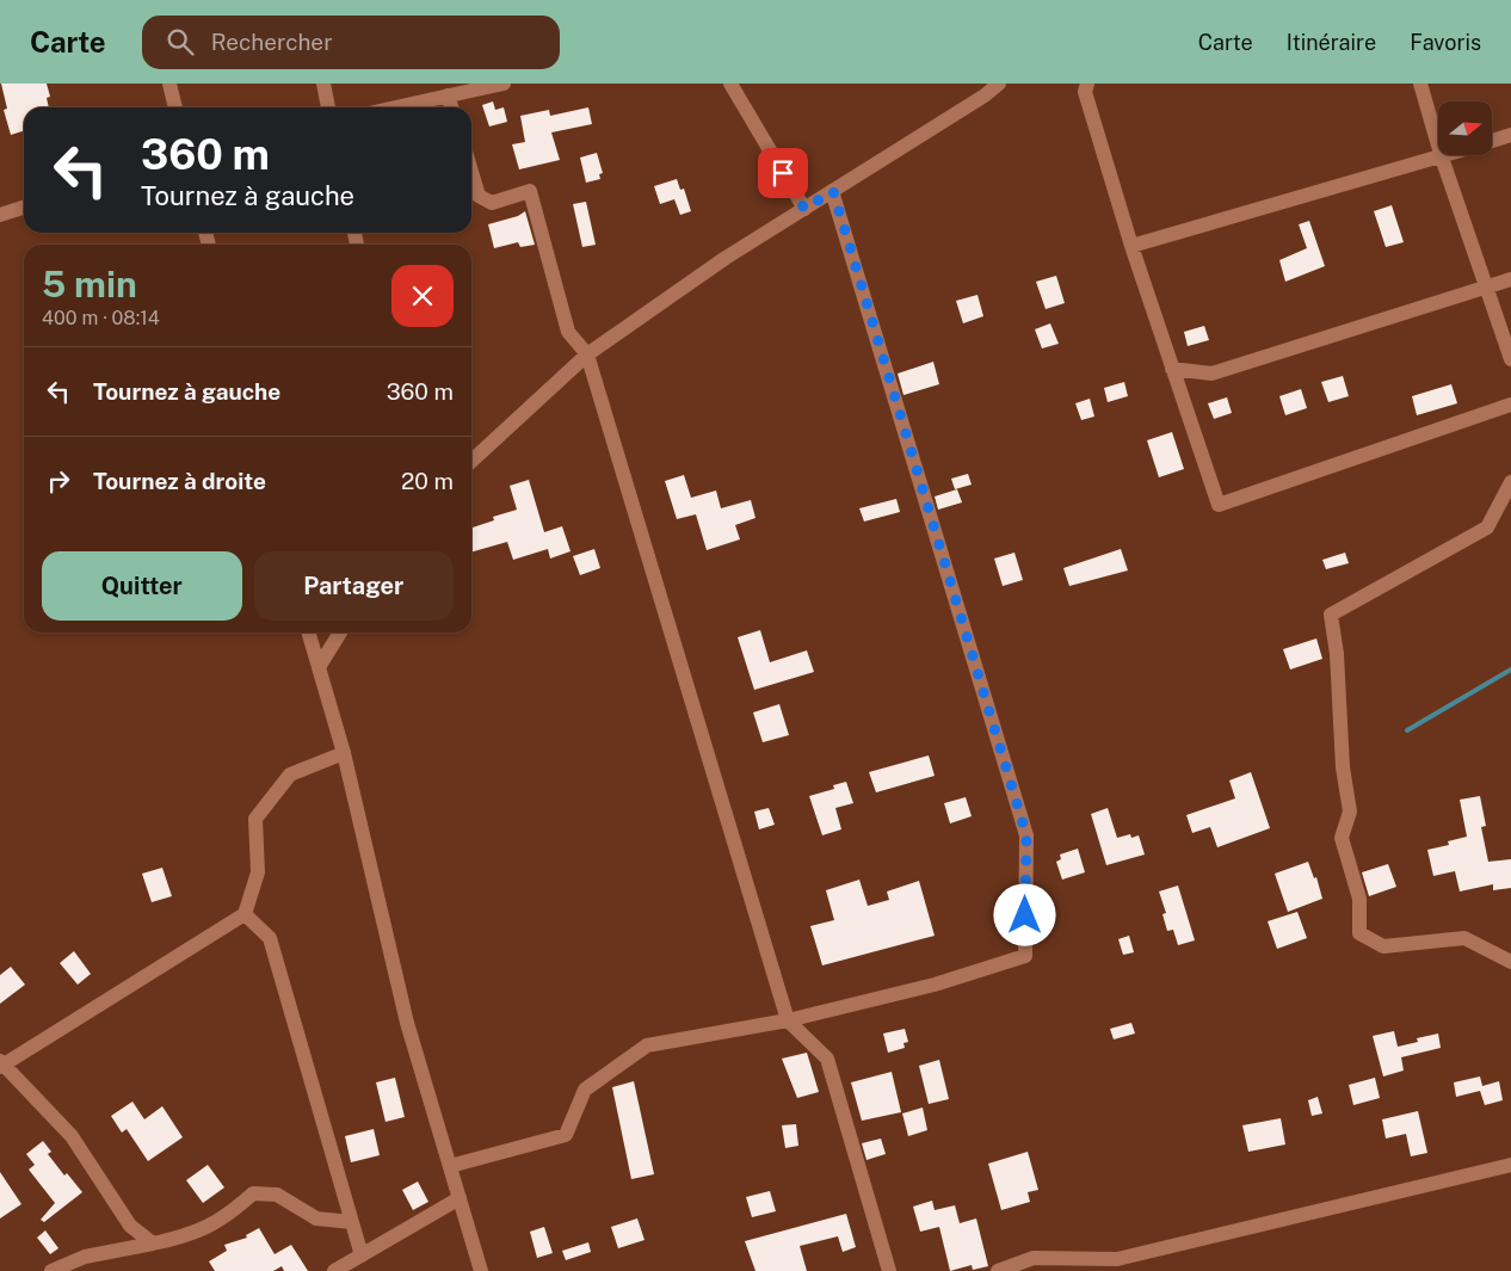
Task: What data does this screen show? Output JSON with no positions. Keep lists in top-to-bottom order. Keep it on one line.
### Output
{"north":"right","page":{"header":"Carte","search":"Rechercher","nav":["Carte","Itinéraire","Favoris"],"turn":["360 m","Tournez à gauche"],"heading":["5 min","400 m · 08:14"],"list":[{"name":"Tournez à gauche","value":"360 m"},{"name":"Tournez à droite","value":"20 m"}],"buttons":["Quitter","Partager"]}}
